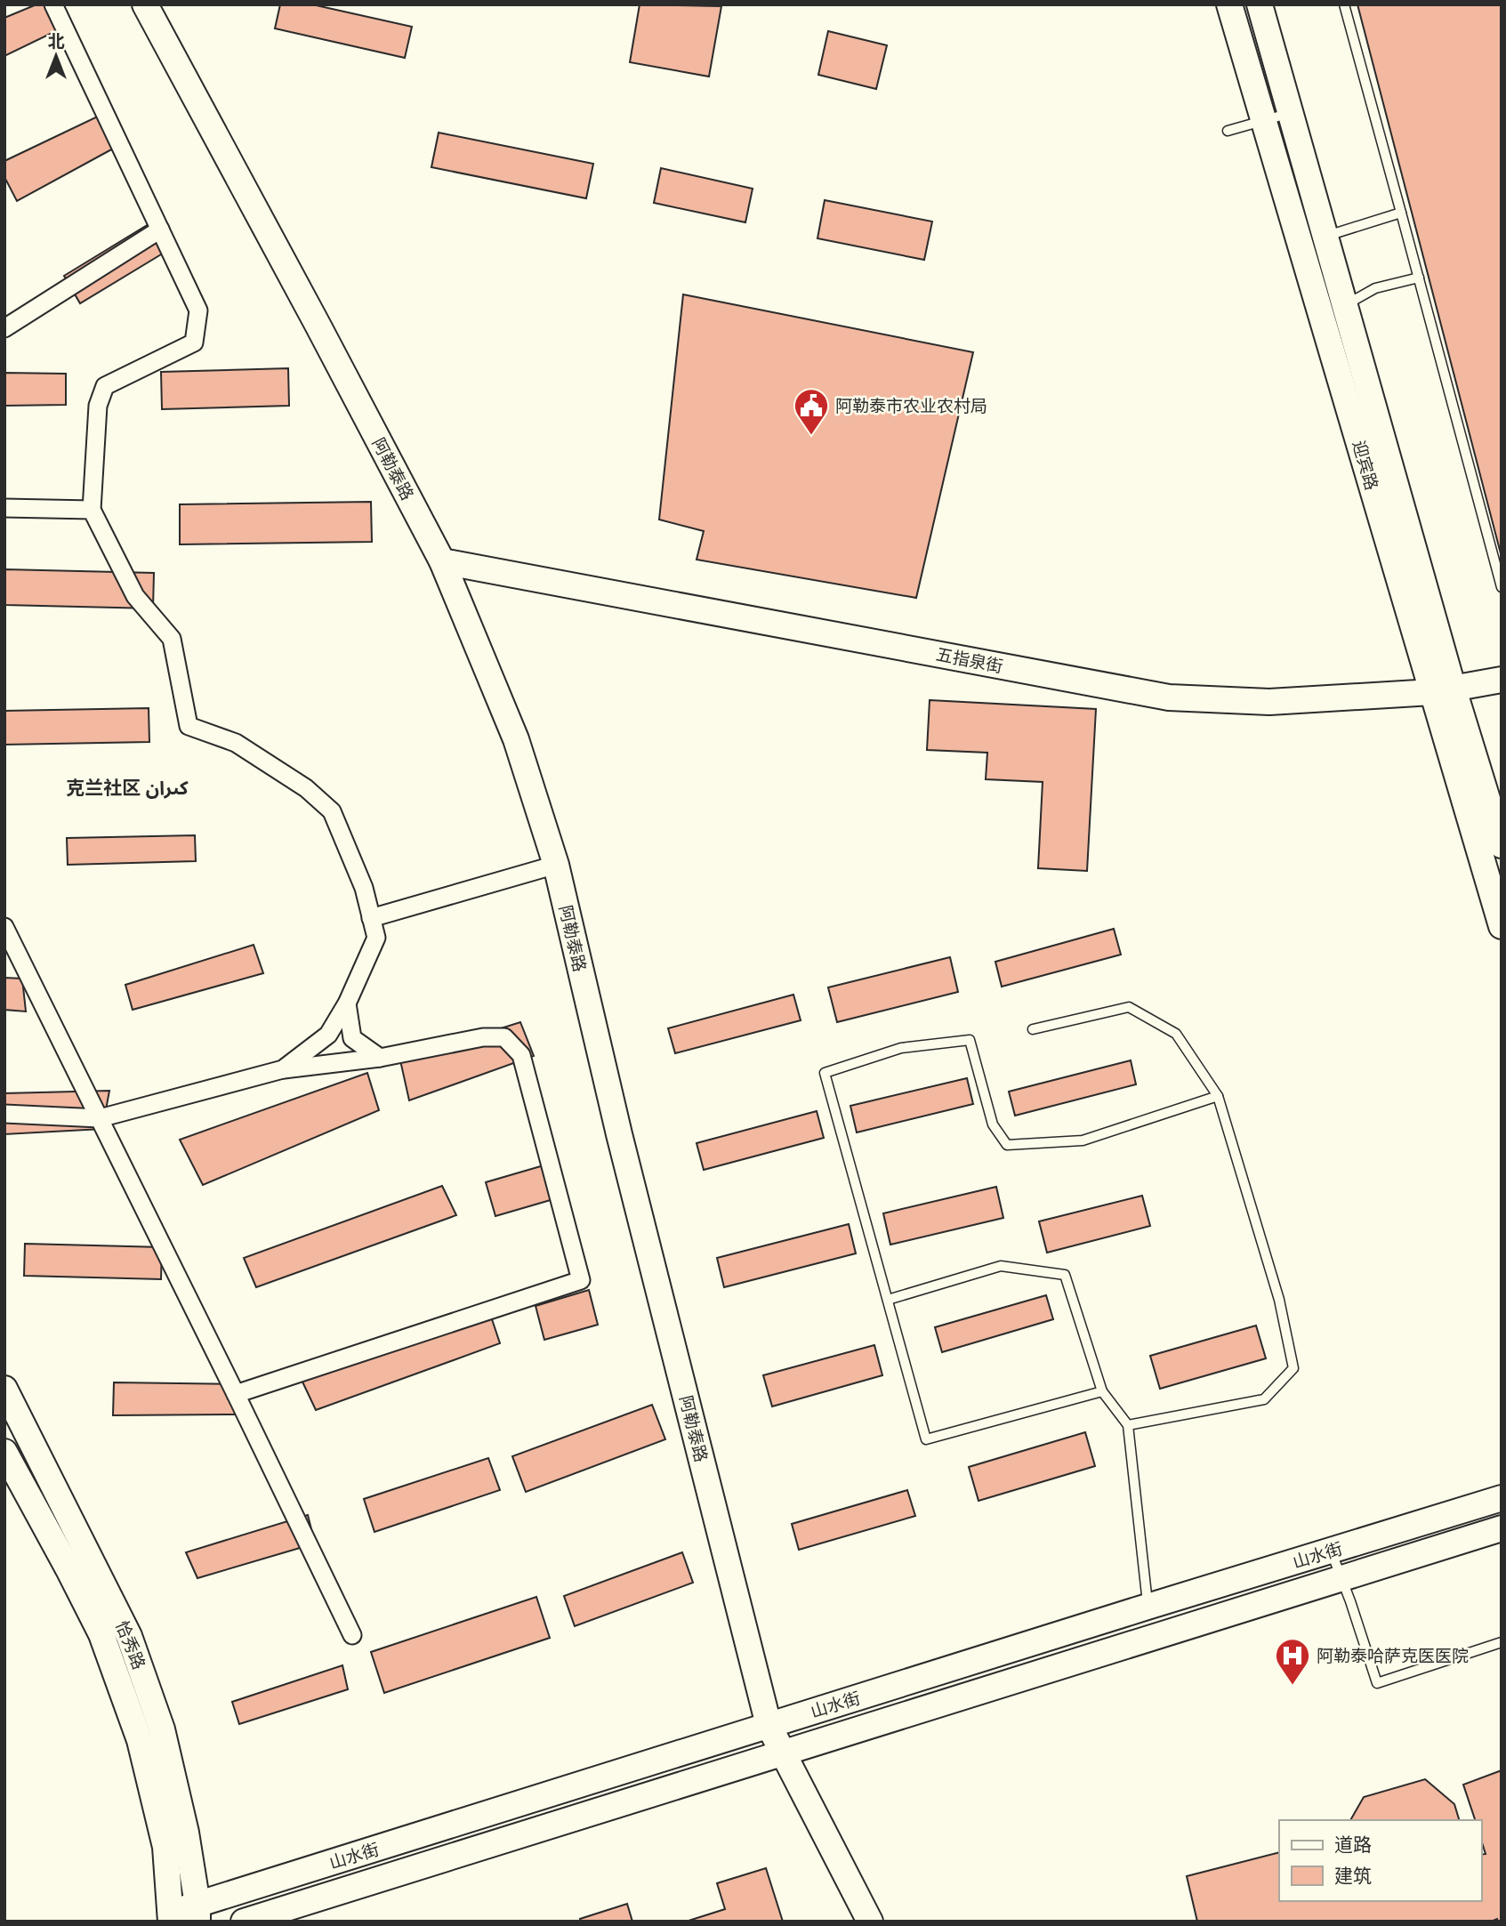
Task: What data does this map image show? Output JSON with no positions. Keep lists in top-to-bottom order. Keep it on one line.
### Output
{"streets":{"main road":["迎宾路","阿勒泰路","五指泉街","山水街","恰秀路"]},"crossings":[["迎宾路","五指泉街"],["阿勒泰路","五指泉街"],["阿勒泰路","山水街"],["山水街","恰秀路"]],"districts":["克兰社区 كىران"],"places":{"public building":["阿勒泰市农业农村局"],"hospital":["阿勒泰哈萨克医医院"]},"legend":["道路","建筑"],"north":"top"}
